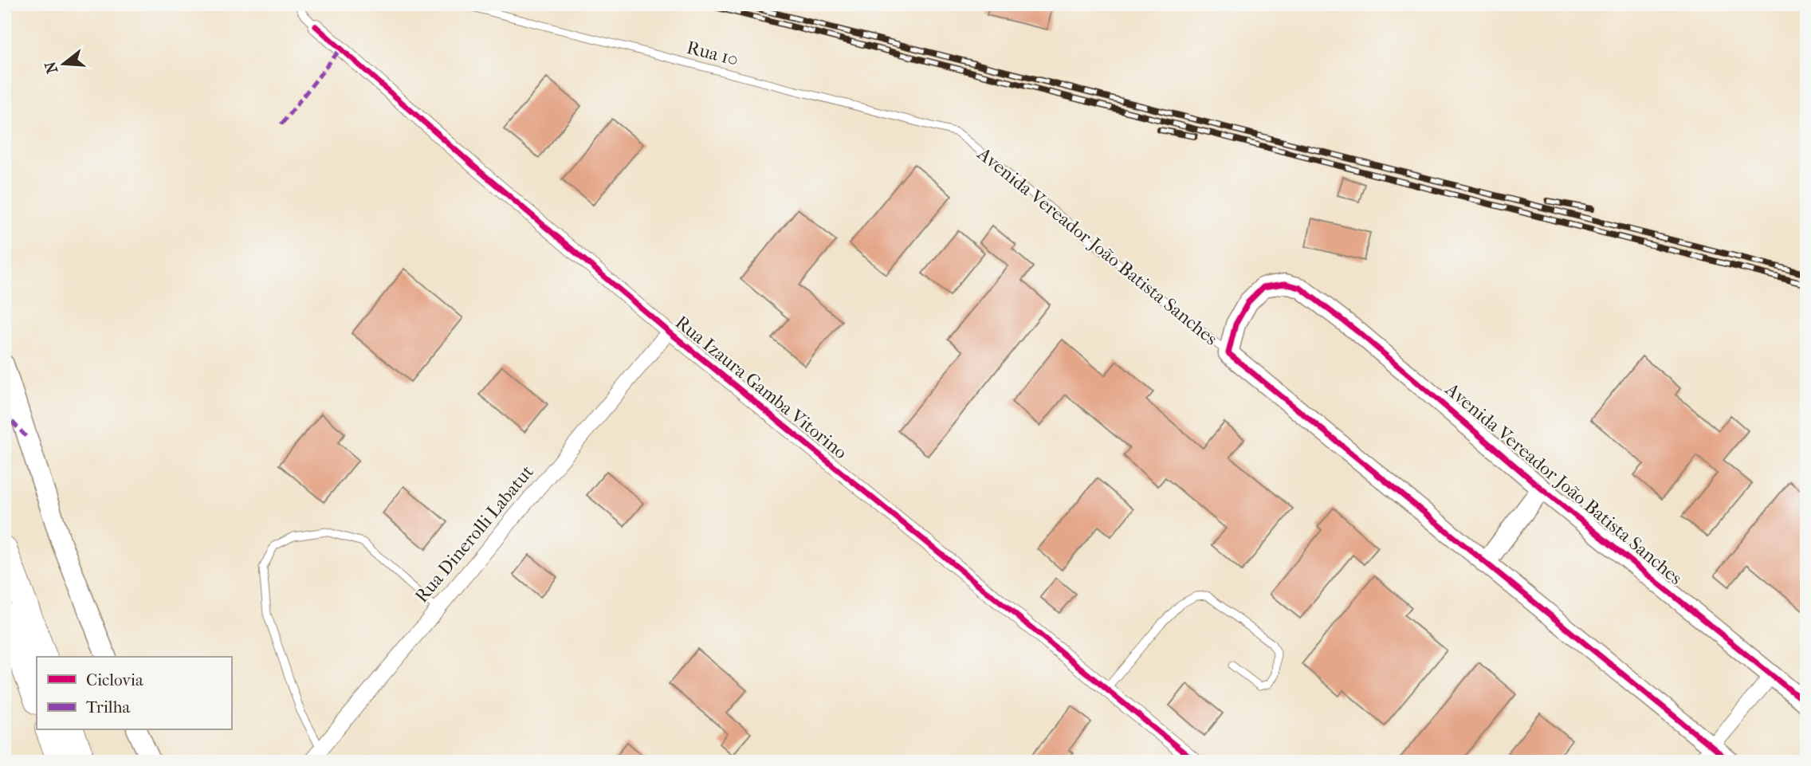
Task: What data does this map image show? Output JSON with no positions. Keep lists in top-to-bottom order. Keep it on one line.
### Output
{"streets":{"street":["Avenida Vereador João Batista Sanches","Rua Izaura Gamba Vitorino","Rua Dinerolli Labatut"],"lane":["Rua 10"]},"crossings":[["Rua 10","Avenida Vereador João Batista Sanches"],["Rua Izaura Gamba Vitorino","Rua Dinerolli Labatut"]],"legend":["Ciclovia","Trilha"],"north":"left"}
